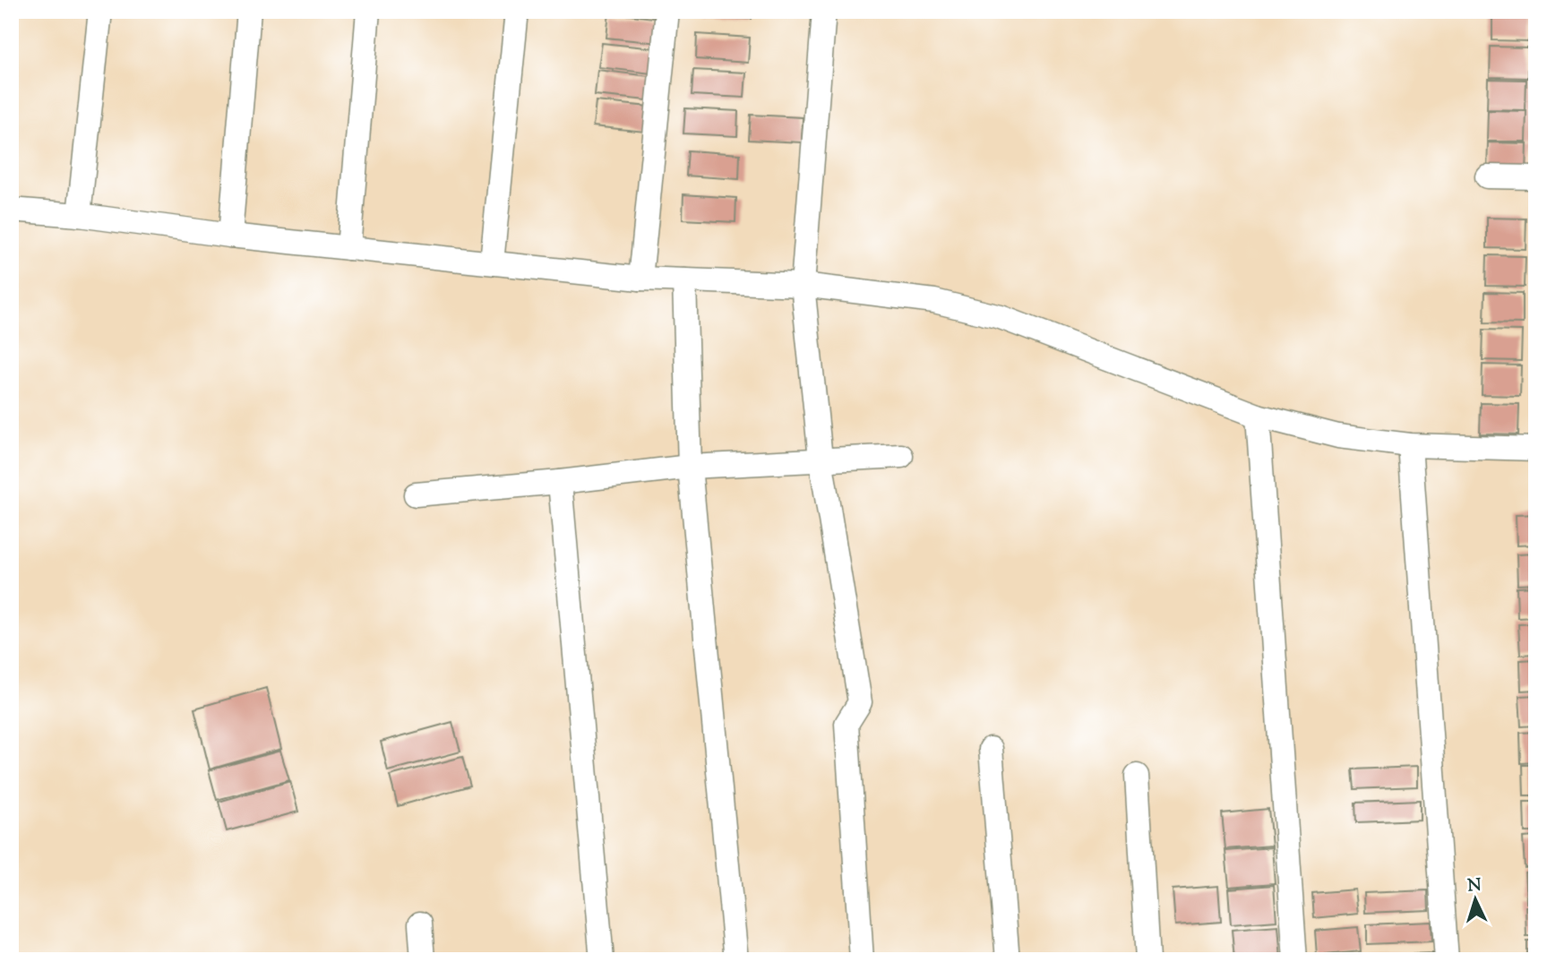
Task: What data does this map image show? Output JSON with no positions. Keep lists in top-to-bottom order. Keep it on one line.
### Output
{"north":"top"}
